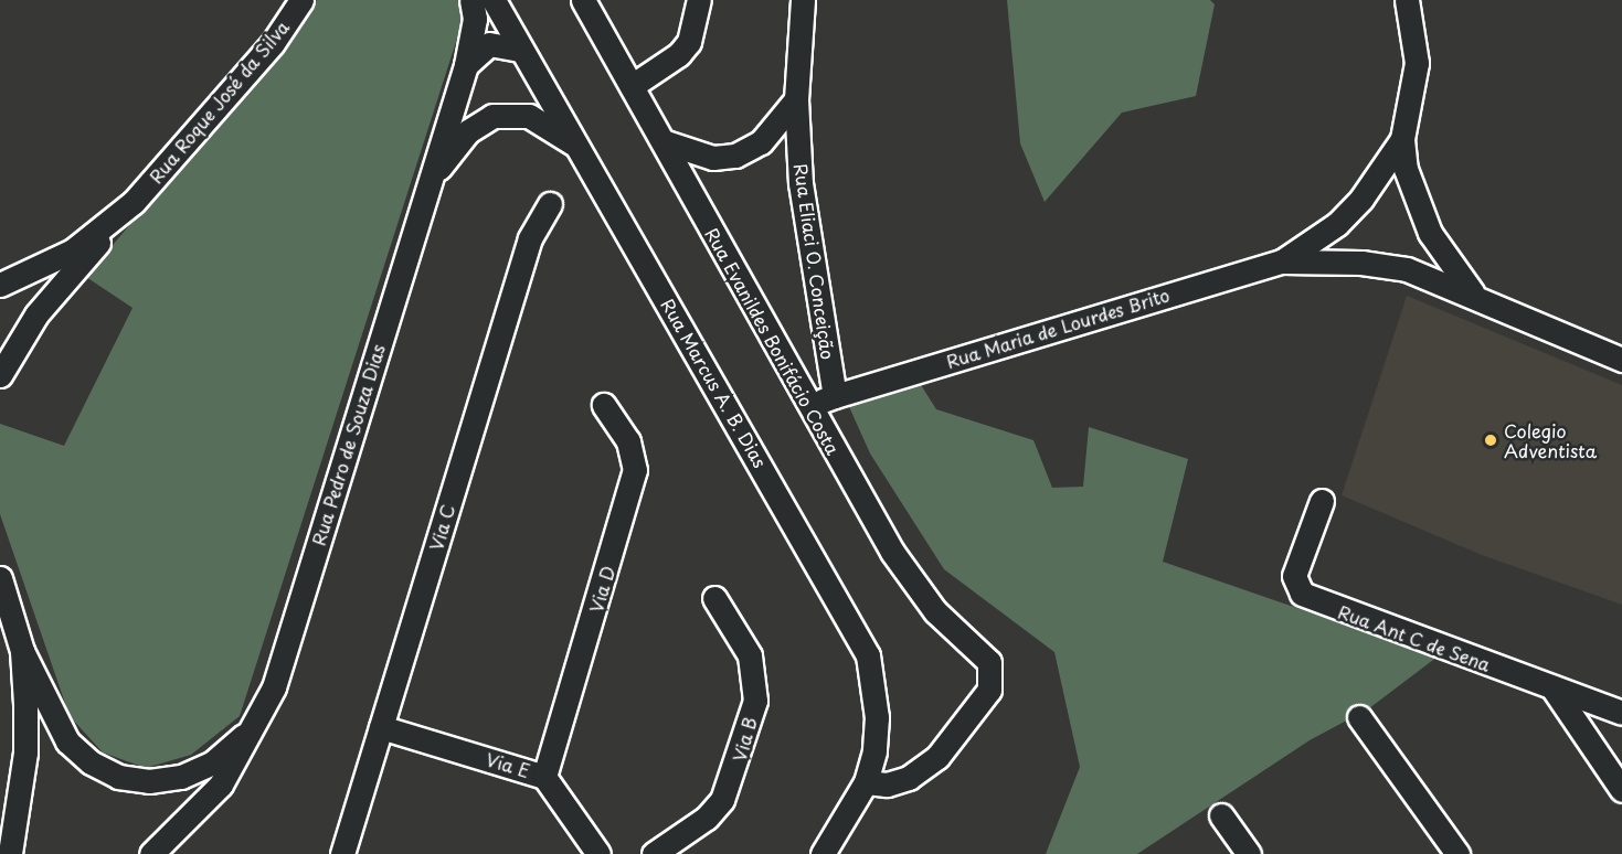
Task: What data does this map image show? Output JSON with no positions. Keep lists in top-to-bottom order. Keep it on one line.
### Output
{"streets":{"street":["Rua Roque José da Silva","Rua Eliaci O. Conceição","Rua Maria de Lourdes Brito","Rua Evanildes Bonifácio Costa","Rua Marcus A. B. Dias","Rua Pedro de Souza Dias","Via C","Via D","Rua Ant C de Sena","Via B","Via E"]},"crossings":[["Rua Eliaci O. Conceição","Rua Maria de Lourdes Brito"],["Rua Evanildes Bonifácio Costa","Rua Marcus A. B. Dias"],["Rua Marcus A. B. Dias","Rua Pedro de Souza Dias"],["Via C","Via E"],["Via D","Via E"]],"places":["Colegio Adventista"]}
